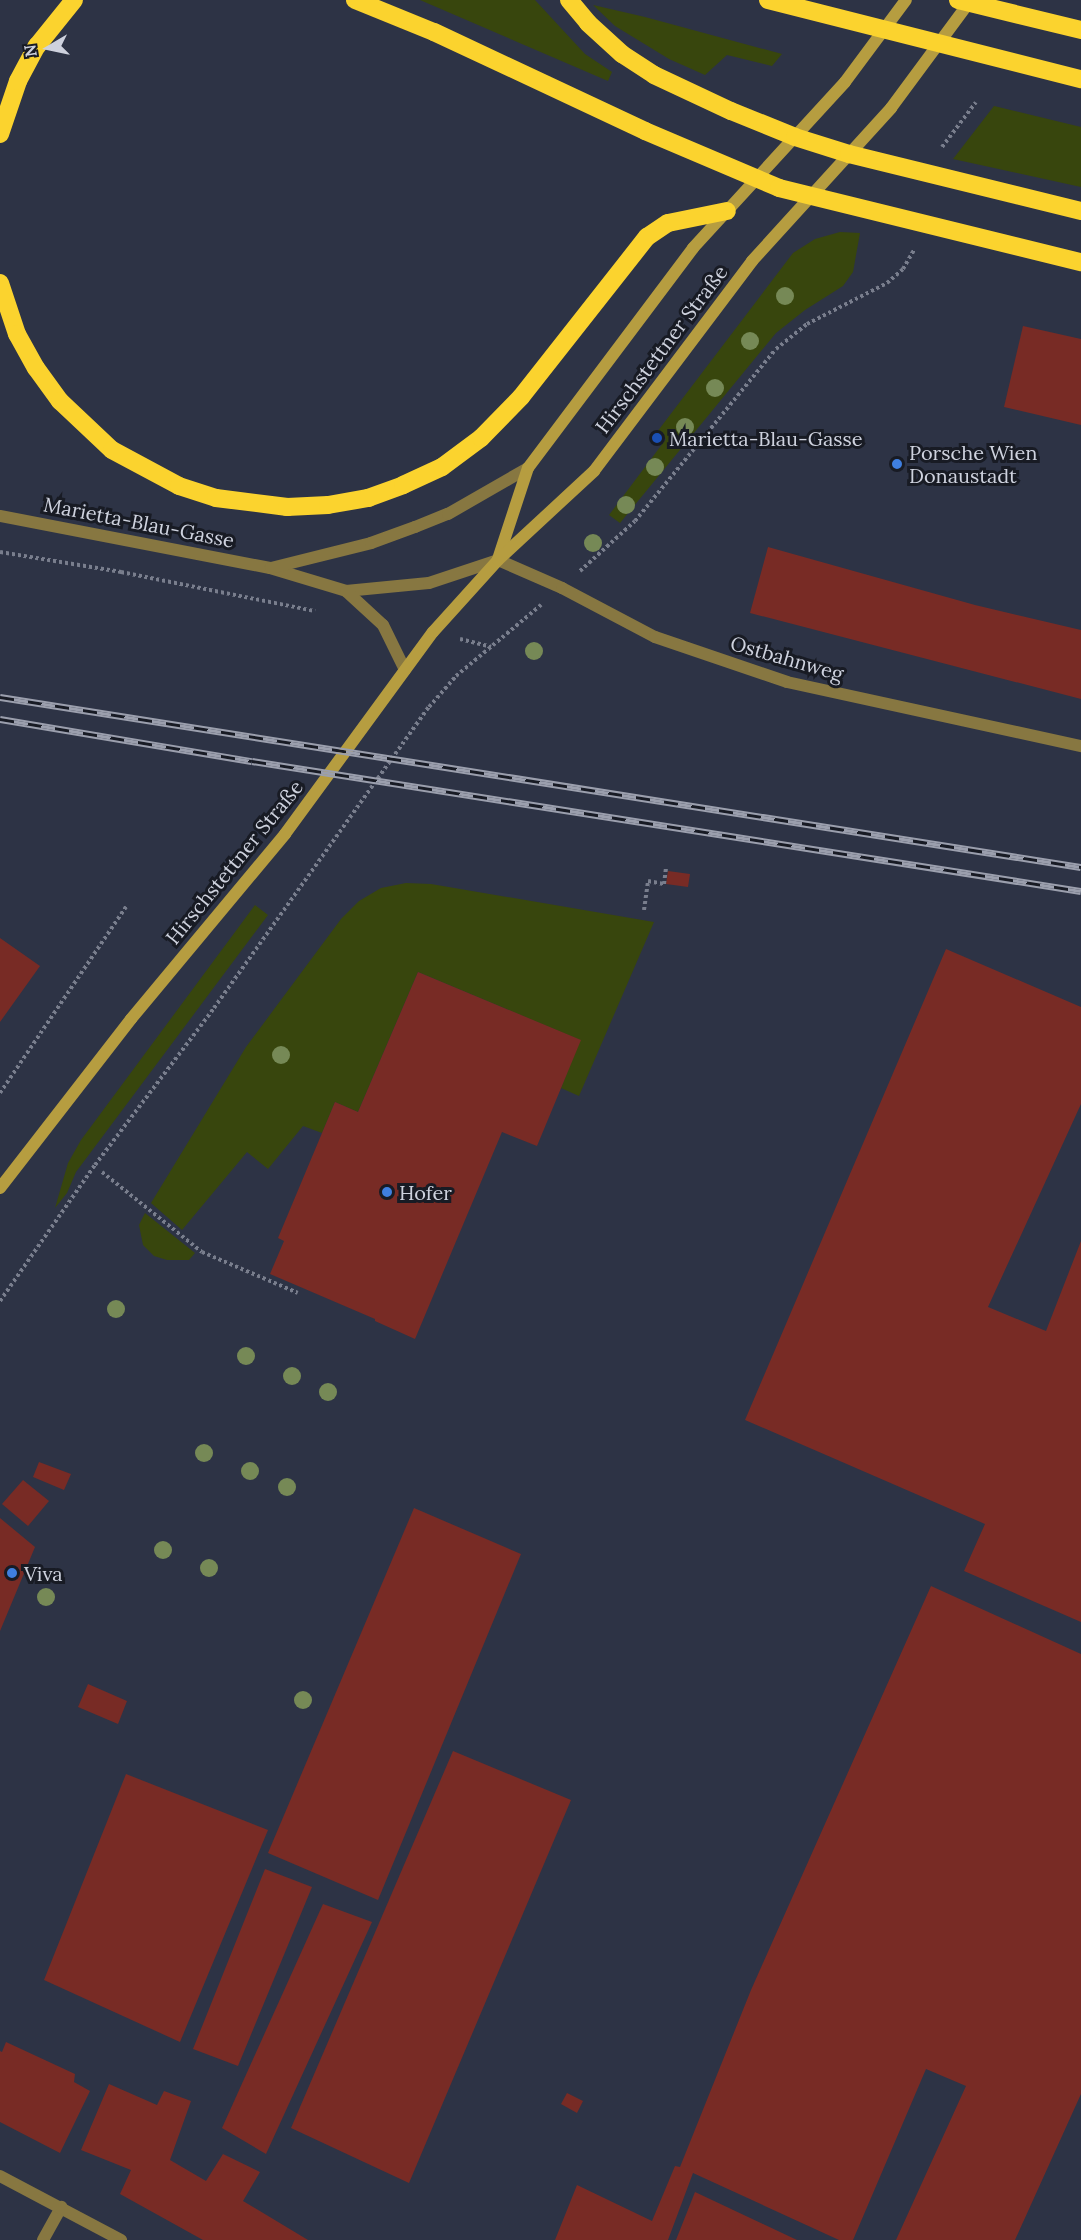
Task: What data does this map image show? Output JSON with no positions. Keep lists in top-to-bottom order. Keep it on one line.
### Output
{"streets":{"main road":["Hirschstettner Straße"],"street":["Marietta-Blau-Gasse","Ostbahnweg"]},"crossings":[["Hirschstettner Straße","Marietta-Blau-Gasse"],["Hirschstettner Straße","Ostbahnweg"],["Marietta-Blau-Gasse","Ostbahnweg"]],"places":["Marietta-Blau-Gasse","Porsche Wien Donaustadt","Hofer","Viva"],"north":"left"}
